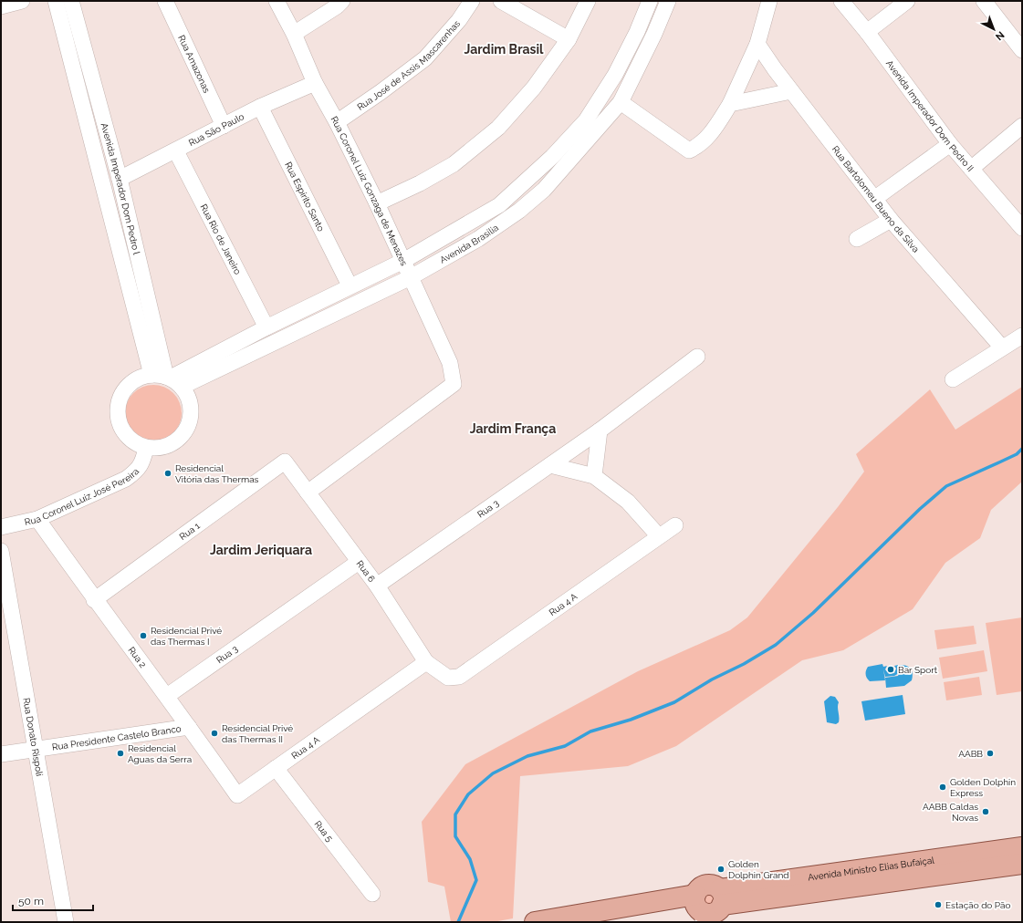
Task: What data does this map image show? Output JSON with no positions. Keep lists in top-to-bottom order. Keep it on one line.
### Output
{"streets":{"main road":["Avenida Ministro Elias Bufaiçal"],"street":["Rua Amazonas","Rua José de Assis Mascarenhas","Avenida Imperador Dom Pedro II","Rua São Paulo","Avenida Imperador Dom Pedro l","Rua Coronel Luiz Gonzaga de Menazes","Rua Espírito Santo","Rua Bartolomeu Bueno da Silva","Rua Rio de Janeiro","Avenida Brasília","Rua Coronel Luiz José Pereira","Rua 3","Rua 1","Rua 6","Rua 4 A","Rua 2","Rua Donato Rispoli","Rua Presidente Castelo Branco","Rua 5"]},"crossings":[["Rua Amazonas","Rua São Paulo"],["Rua José de Assis Mascarenhas","Rua Coronel Luiz Gonzaga de Menazes"],["Rua São Paulo","Avenida Imperador Dom Pedro l"],["Rua São Paulo","Rua Coronel Luiz Gonzaga de Menazes"],["Rua São Paulo","Rua Espírito Santo"],["Rua São Paulo","Rua Rio de Janeiro"],["Avenida Imperador Dom Pedro l","Avenida Brasília"],["Avenida Imperador Dom Pedro l","Rua Coronel Luiz José Pereira"],["Rua Coronel Luiz Gonzaga de Menazes","Avenida Brasília"],["Rua Coronel Luiz Gonzaga de Menazes","Rua 6"],["Rua Espírito Santo","Avenida Brasília"],["Rua Rio de Janeiro","Avenida Brasília"],["Avenida Brasília","Rua Coronel Luiz José Pereira"],["Rua Coronel Luiz José Pereira","Rua 2"],["Rua 3","Rua 6"],["Rua 3","Rua 2"],["Rua 1","Rua 6"],["Rua 1","Rua 2"],["Rua 6","Rua 4 A"],["Rua 4 A","Rua 2"],["Rua 4 A","Rua 5"],["Rua 2","Rua Presidente Castelo Branco"],["Rua Donato Rispoli","Rua Presidente Castelo Branco"]],"districts":["Jardim Brasil","Jardim França","Jardim Jeriquara"],"places":["Residencial Vitória das Thermas","Residencial Privé das Thermas I","Bar Sport","Residencial Privé das Thermas II","Residencial Aguas da Serra","AABB","Golden Dolphin Express","AABB Caldas Novas","Golden Dolphin Grand","Estação do Pão"],"scale_bar":"50 m","north":"bottom right"}
